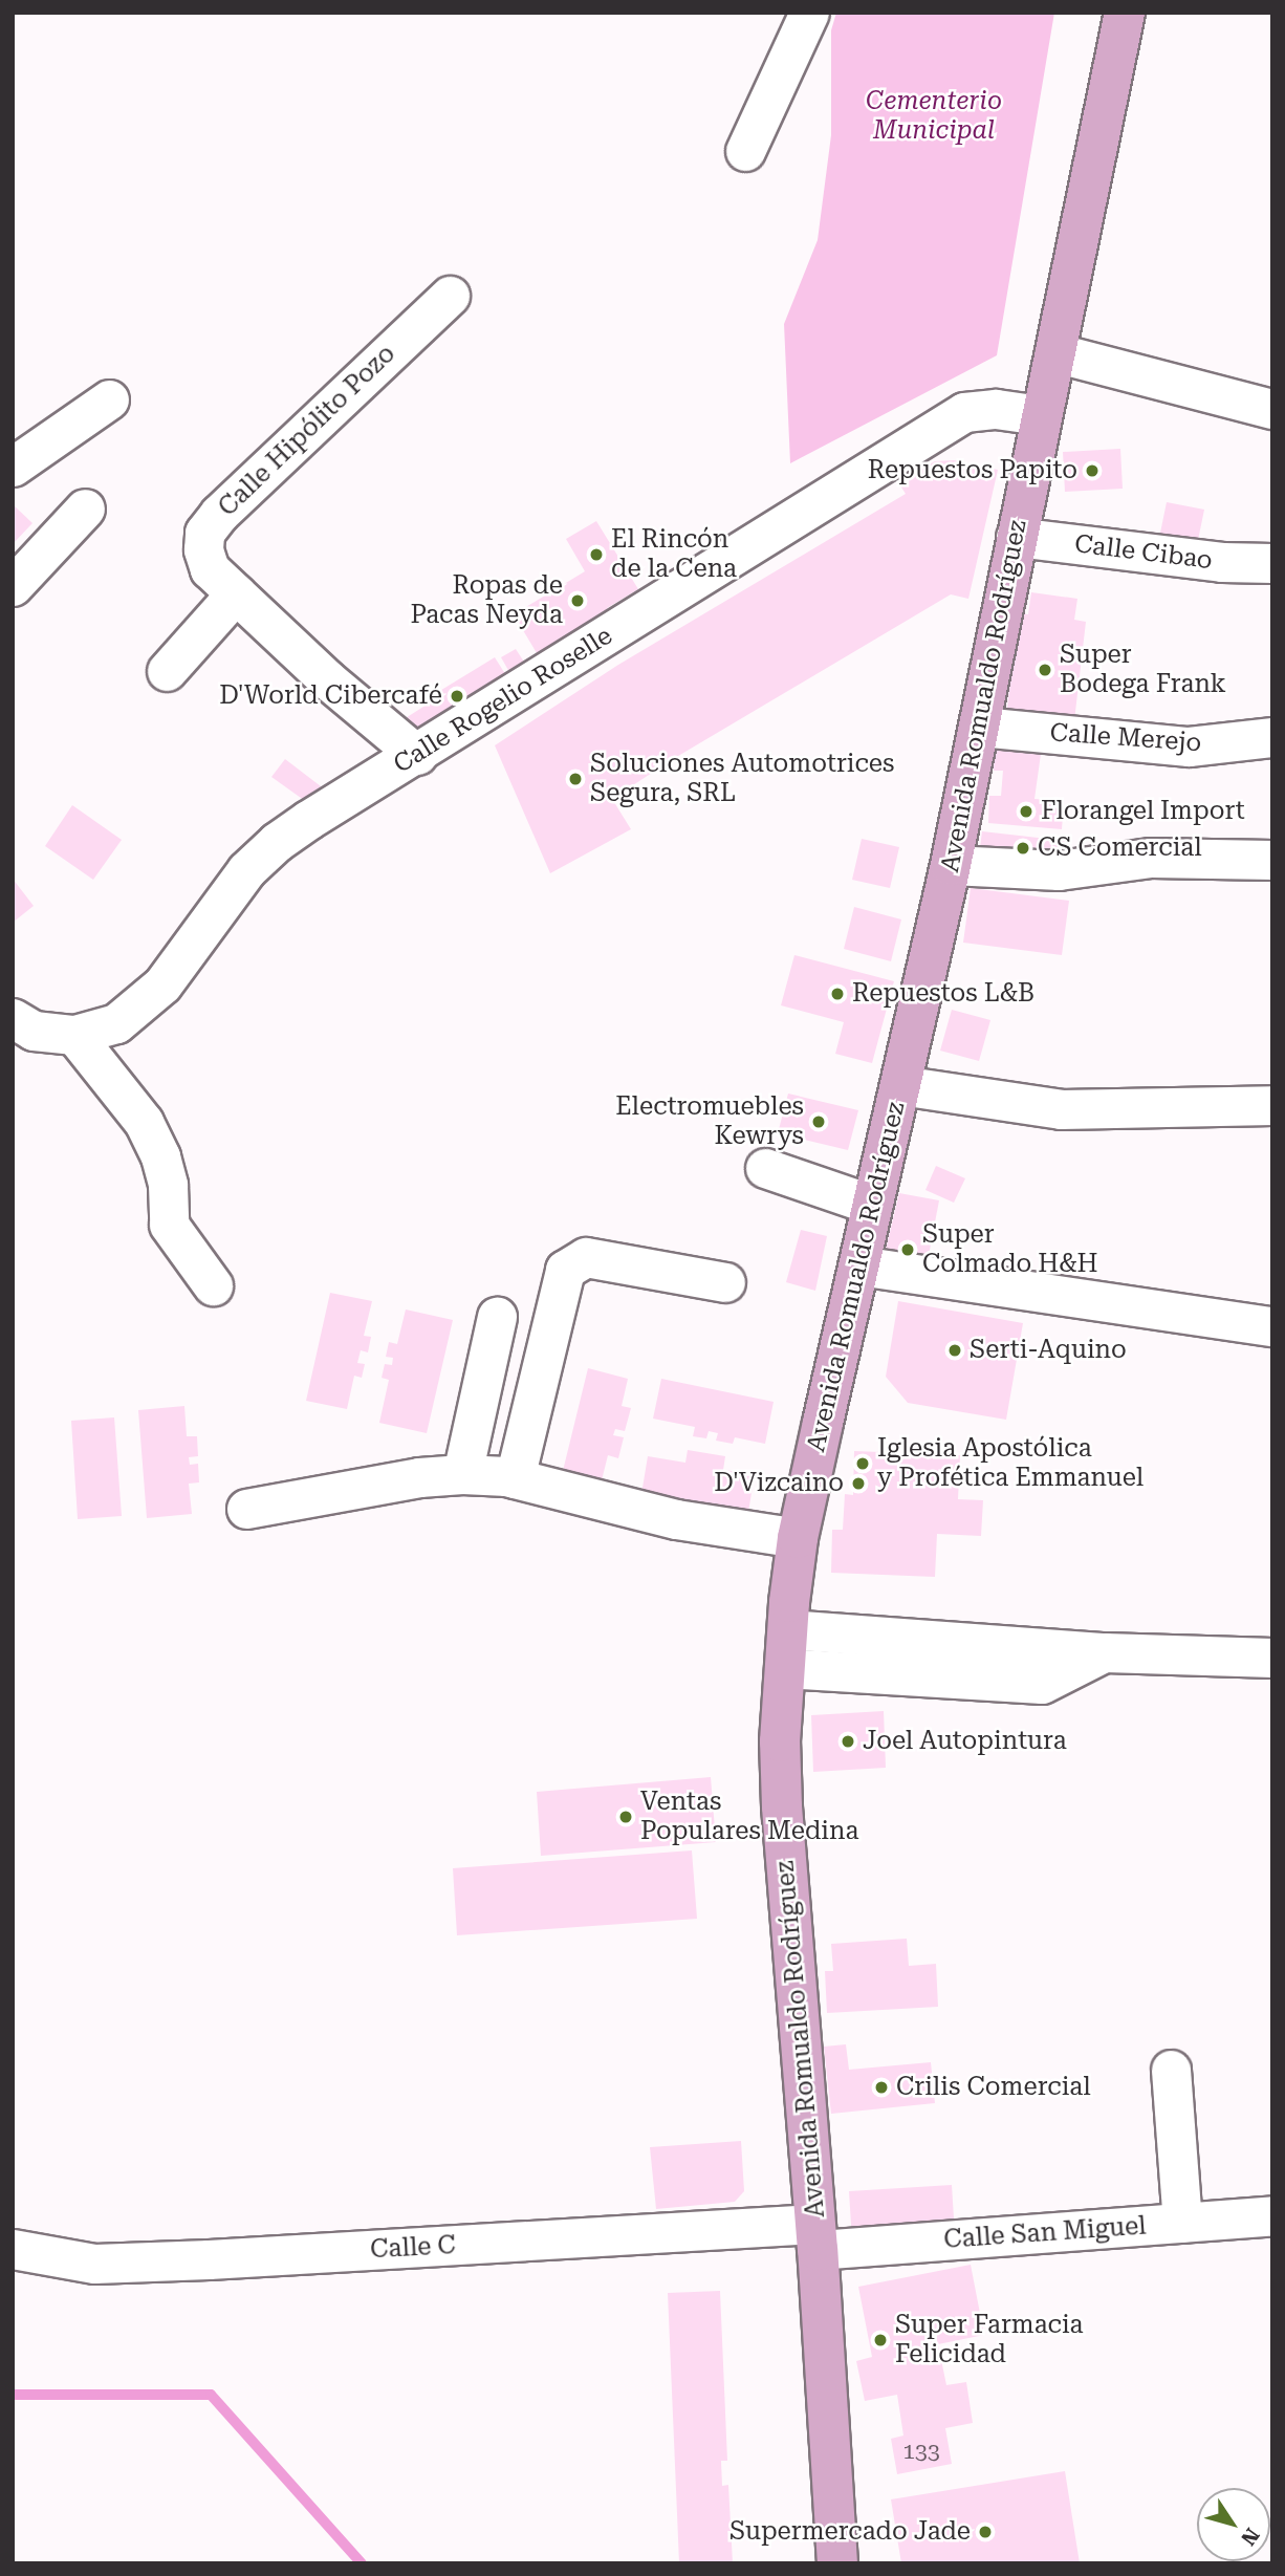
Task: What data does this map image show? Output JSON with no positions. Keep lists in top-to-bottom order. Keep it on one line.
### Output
{"streets":{"main road":["Avenida Romualdo Rodríguez"],"street":["Calle Hipólito Pozo","Calle Cibao","Calle Rogelio Roselle","Calle Merejo","Calle San Miguel","Calle C"]},"crossings":[["Calle Hipólito Pozo","Calle Rogelio Roselle"],["Calle Cibao","Avenida Romualdo Rodríguez"],["Avenida Romualdo Rodríguez","Calle Rogelio Roselle"],["Avenida Romualdo Rodríguez","Calle Merejo"],["Avenida Romualdo Rodríguez","Calle San Miguel"],["Avenida Romualdo Rodríguez","Calle C"],["Calle San Miguel","Calle C"]],"parks":["Cementerio Municipal"],"places":["Repuestos Papito","El Rincón de la Cena","Ropas de Pacas Neyda","Super Bodega Frank","D'World Cibercafé","Soluciones Automotrices Segura, SRL","Florangel Import","CS Comercial","Repuestos L&B","Electromuebles Kewrys","Super Colmado H&H","Serti-Aquino","Iglesia Apostólica y Profética Emmanuel","D'Vizcaino","Joel Autopintura","Ventas Populares Medina","Crilis Comercial","Super Farmacia Felicidad","Supermercado Jade"],"house_numbers":["133"],"north":"bottom right"}
